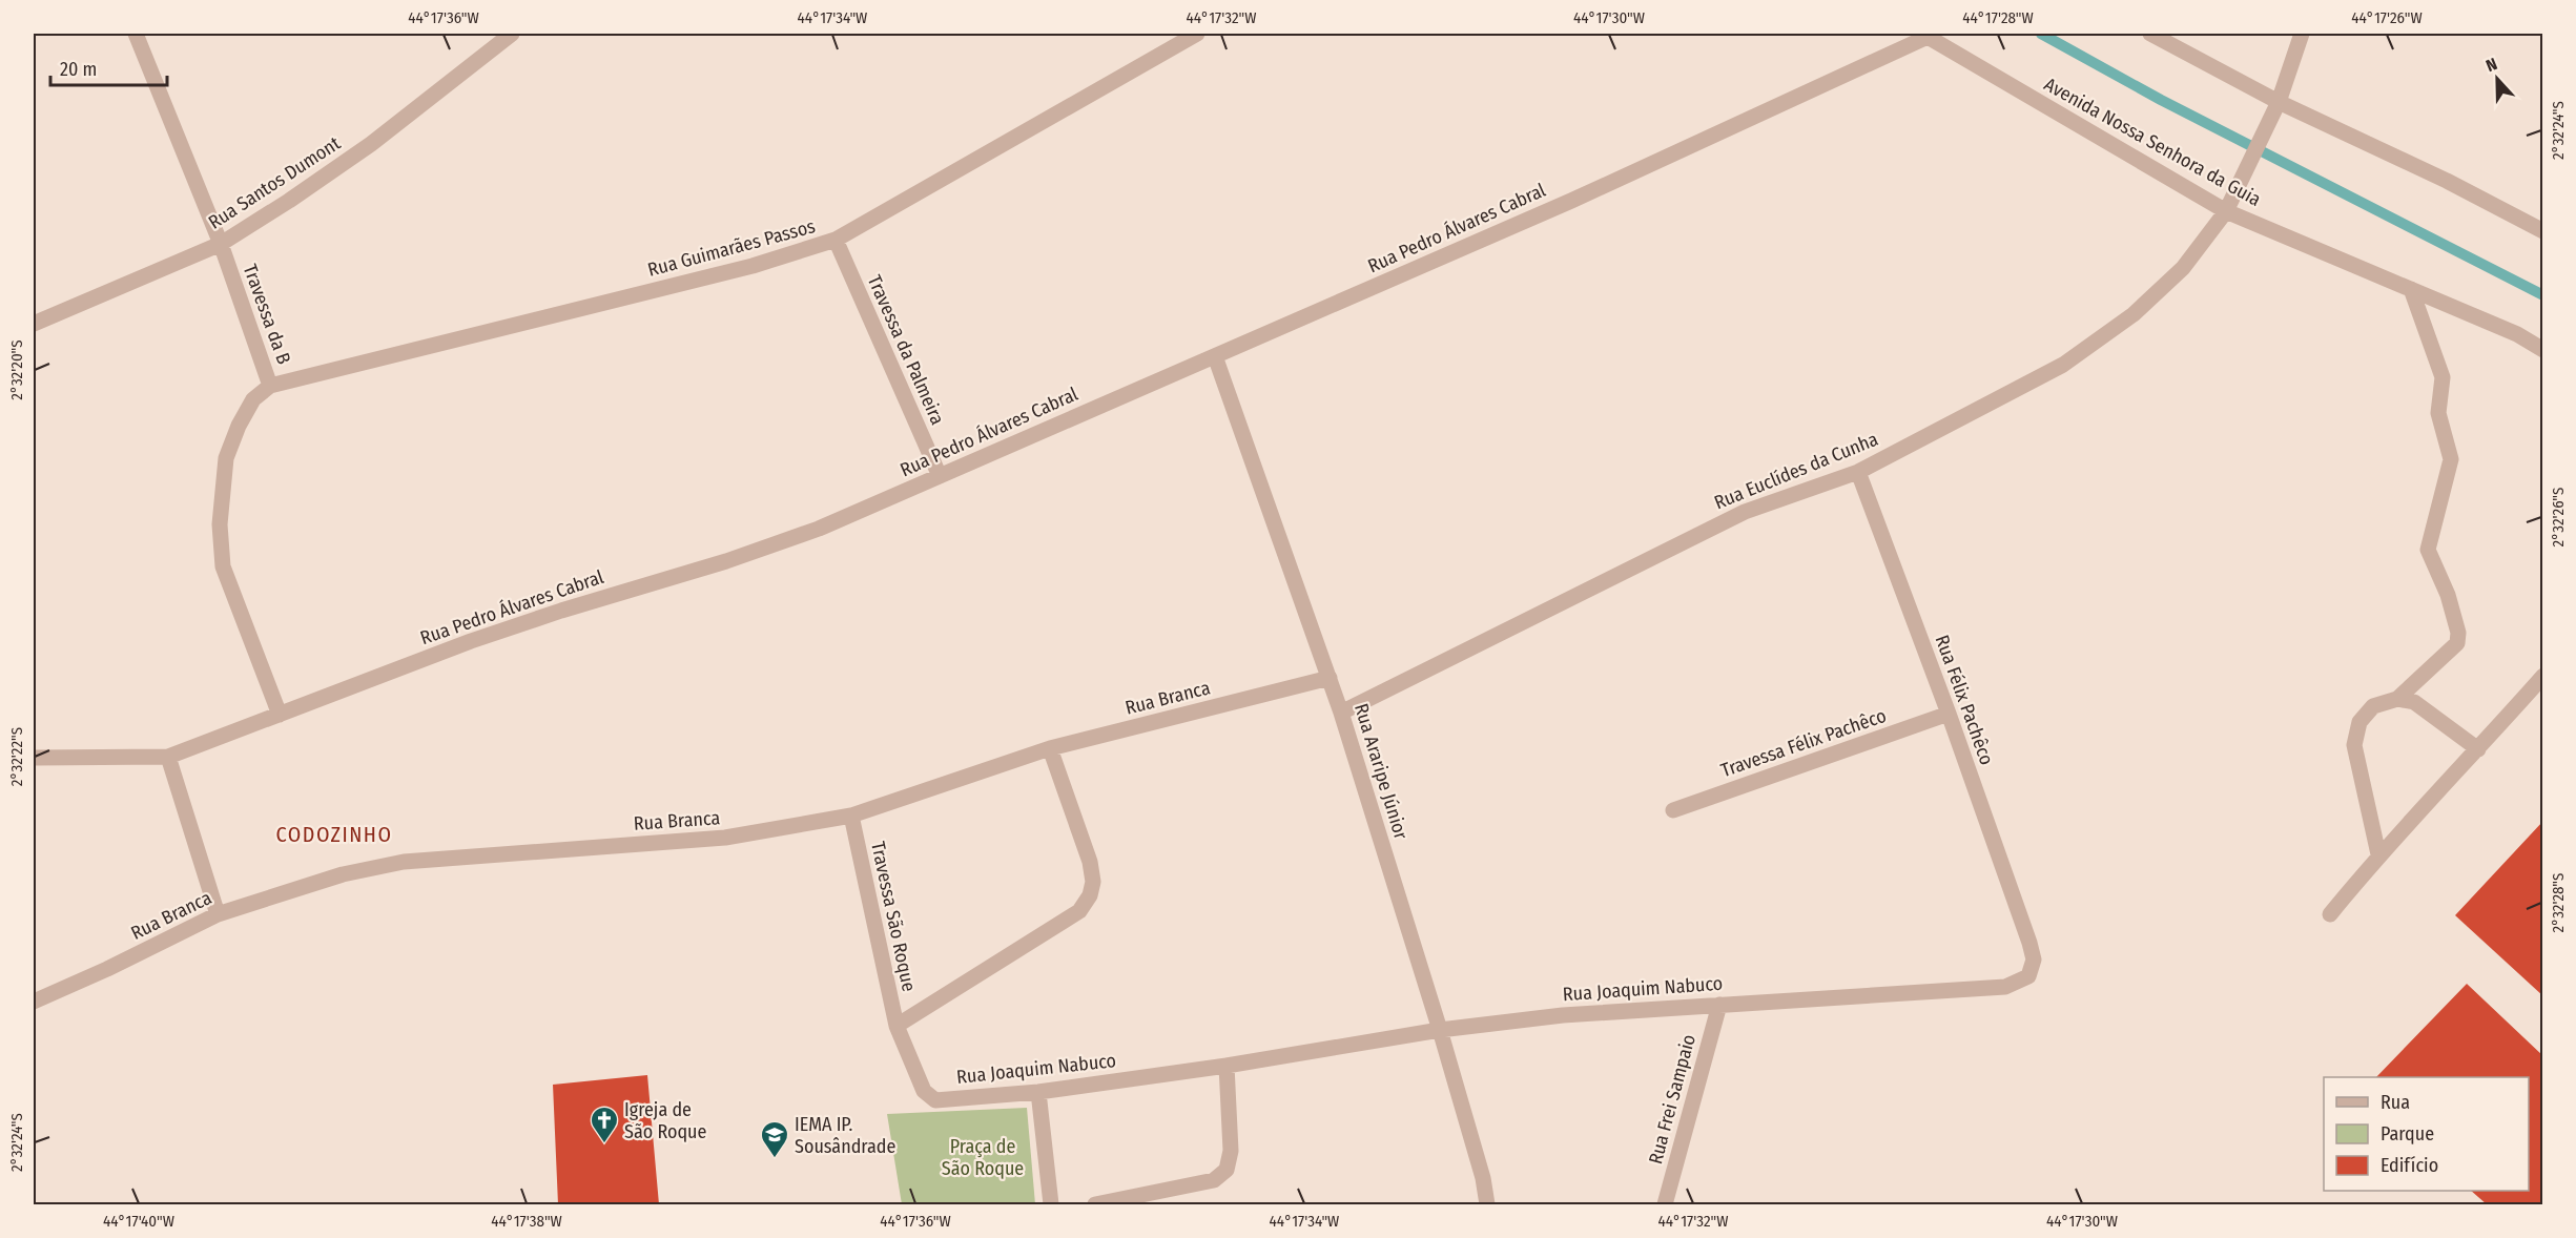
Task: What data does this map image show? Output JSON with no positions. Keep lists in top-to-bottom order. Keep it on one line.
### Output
{"streets":{"street":["Avenida Nossa Senhora da Guia","Rua Santos Dumont","Rua Pedro Álvares Cabral","Rua Guimarães Passos","Travessa da B","Travessa da Palmeira","Rua Euclídes da Cunha","Rua Branca","Rua Félix Pachêco","Travessa Félix Pachêco","Rua Araripe Júnior","Travessa São Roque","Rua Joaquim Nabuco","Rua Frei Sampaio"]},"crossings":[["Avenida Nossa Senhora da Guia","Rua Pedro Álvares Cabral"],["Avenida Nossa Senhora da Guia","Rua Euclídes da Cunha"],["Rua Santos Dumont","Travessa da B"],["Rua Pedro Álvares Cabral","Travessa da B"],["Rua Pedro Álvares Cabral","Travessa da Palmeira"],["Rua Pedro Álvares Cabral","Rua Araripe Júnior"],["Rua Guimarães Passos","Travessa da B"],["Rua Guimarães Passos","Travessa da Palmeira"],["Rua Euclídes da Cunha","Rua Félix Pachêco"],["Rua Euclídes da Cunha","Rua Araripe Júnior"],["Rua Branca","Rua Araripe Júnior"],["Rua Branca","Travessa São Roque"],["Rua Félix Pachêco","Travessa Félix Pachêco"],["Rua Félix Pachêco","Rua Joaquim Nabuco"],["Rua Araripe Júnior","Rua Joaquim Nabuco"],["Travessa São Roque","Rua Joaquim Nabuco"],["Rua Joaquim Nabuco","Rua Frei Sampaio"]],"districts":["CODOZINHO"],"parks":["Praça de São Roque"],"places":{"church":["Igreja de São Roque"],"school or university":["IEMA IP. Sousândrade"]},"legend":["Rua","Parque","Edifício"],"scale_bar":"20 m","north":"top","coordinates":["44°17'36\"W","44°17'34\"W","44°17'32\"W","44°17'30\"W","44°17'28\"W","44°17'26\"W","2°32'24\"S","2°32'20\"S","2°32'26\"S","2°32'22\"S","2°32'28\"S","44°17'40\"W","44°17'38\"W"]}
